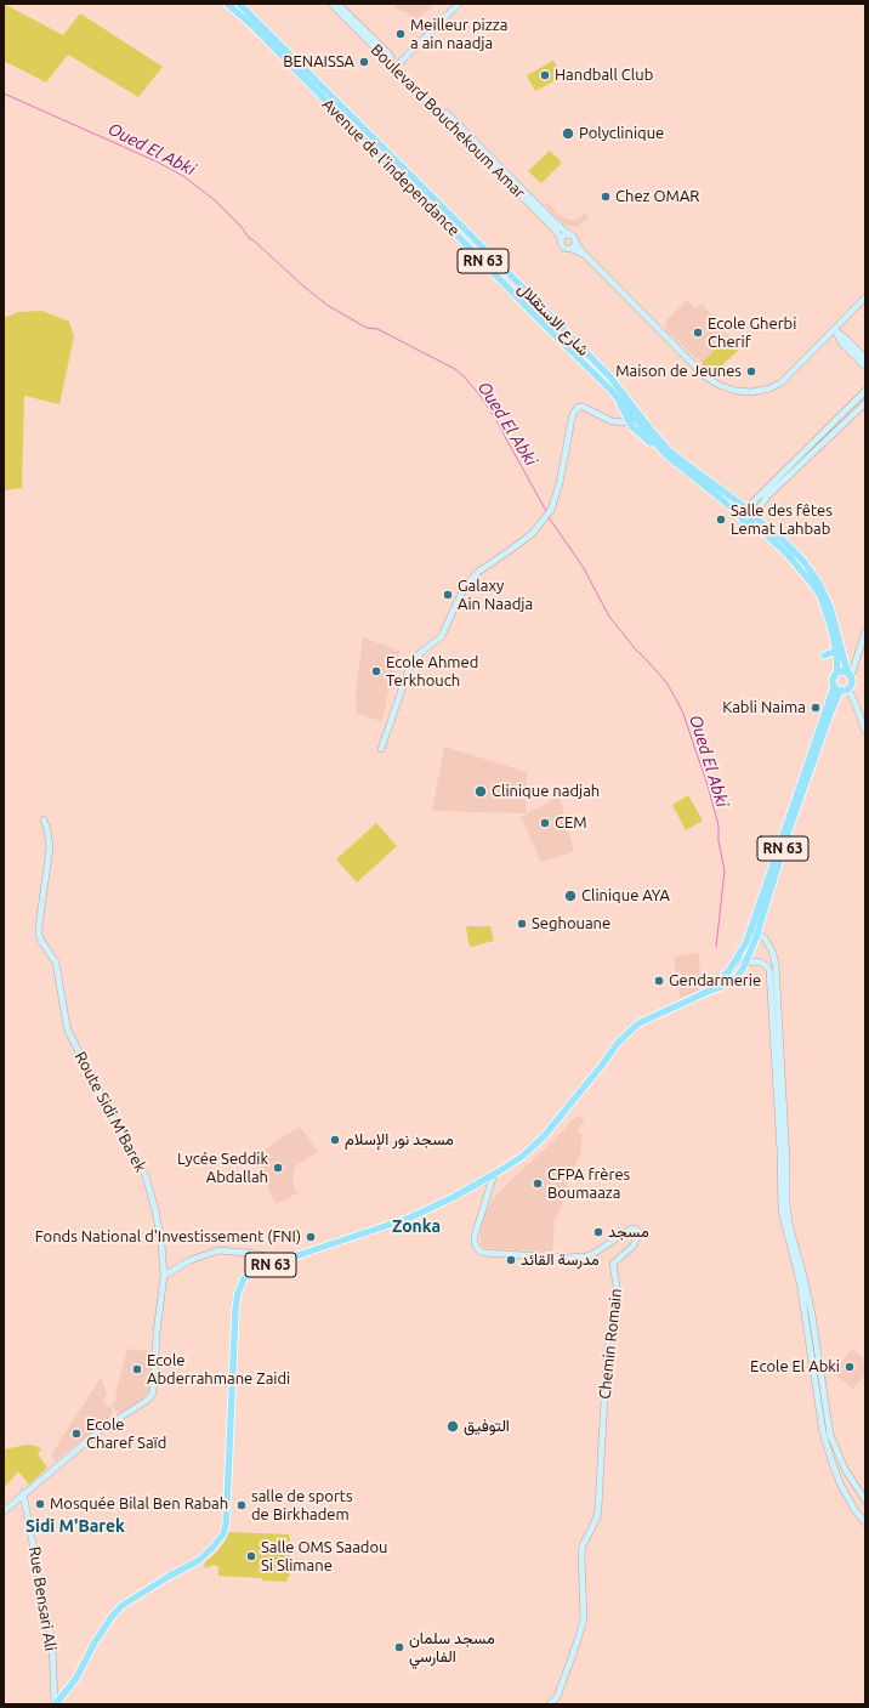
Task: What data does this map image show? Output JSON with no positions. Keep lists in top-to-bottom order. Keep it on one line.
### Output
{"streets":{"main road":["Avenue de l'independance","RN 63","شارع الاستقلال"],"street":["Boulevard Bouchekoum Amar","Route Sidi M'Barek","Chemin Romain","Rue Bensari Ali"]},"crossings":[["Avenue de l'independance","شارع الاستقلال"],["RN 63","Chemin Romain"],["RN 63","Rue Bensari Ali"],["Route Sidi M'Barek","Rue Bensari Ali"]],"districts":["Zonka","Sidi M'Barek"],"water":["Oued El Abki"],"places":["Meilleur pizza a ain naadja","BENAISSA","Handball Club","Polyclinique","Chez OMAR","Ecole Gherbi Cherif","Maison de Jeunes","Salle des fêtes Lemat Lahbab","Galaxy Ain Naadja","Ecole Ahmed Terkhouch","Kabli Naima","Clinique nadjah","CEM","Clinique AYA","Seghouane","Gendarmerie","مسجد نور الإسلام","Lycée Seddik Abdallah","CFPA frères Boumaaza","مسجد","Fonds National d'Investissement (FNI)","مدرسة القائد","Ecole El Abki","Ecole Abderrahmane Zaidi","التوفيق","Ecole Charef Saïd","Mosquée Bilal Ben Rabah","salle de sports de Birkhadem","Salle OMS Saadou Si Slimane","مسجد سلمان الفارسي"]}
